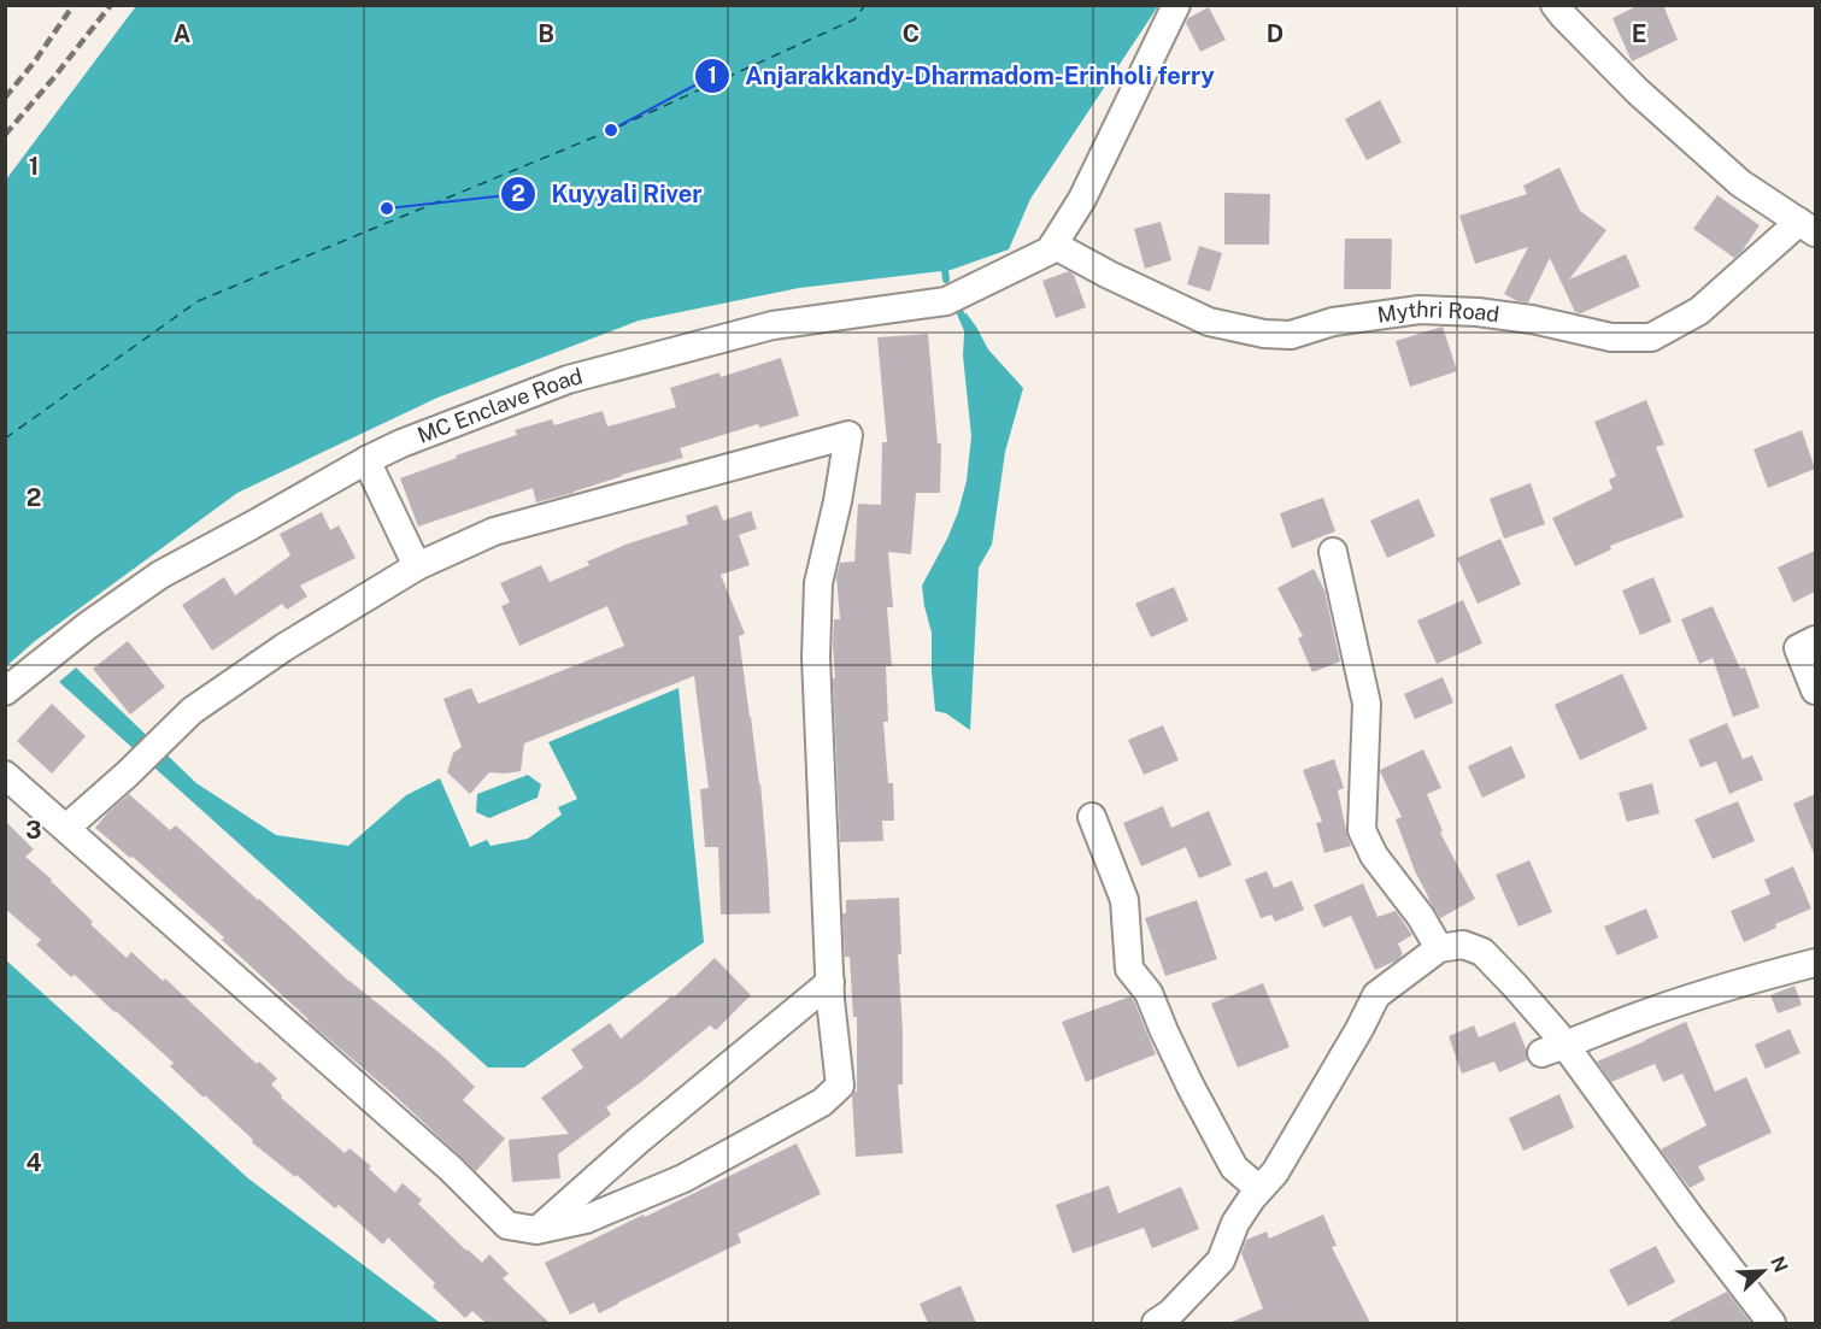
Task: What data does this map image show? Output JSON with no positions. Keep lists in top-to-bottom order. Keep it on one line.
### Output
{"streets":{"street":["Mythri Road","MC Enclave Road"]},"crossings":[["Mythri Road","MC Enclave Road"]],"places":["Anjarakkandy-Dharmadom-Erinholi ferry","Kuyyali River"],"north":"top right","grid":{"columns":["A","B","C","D","E"],"rows":["1","2","3","4"]}}
